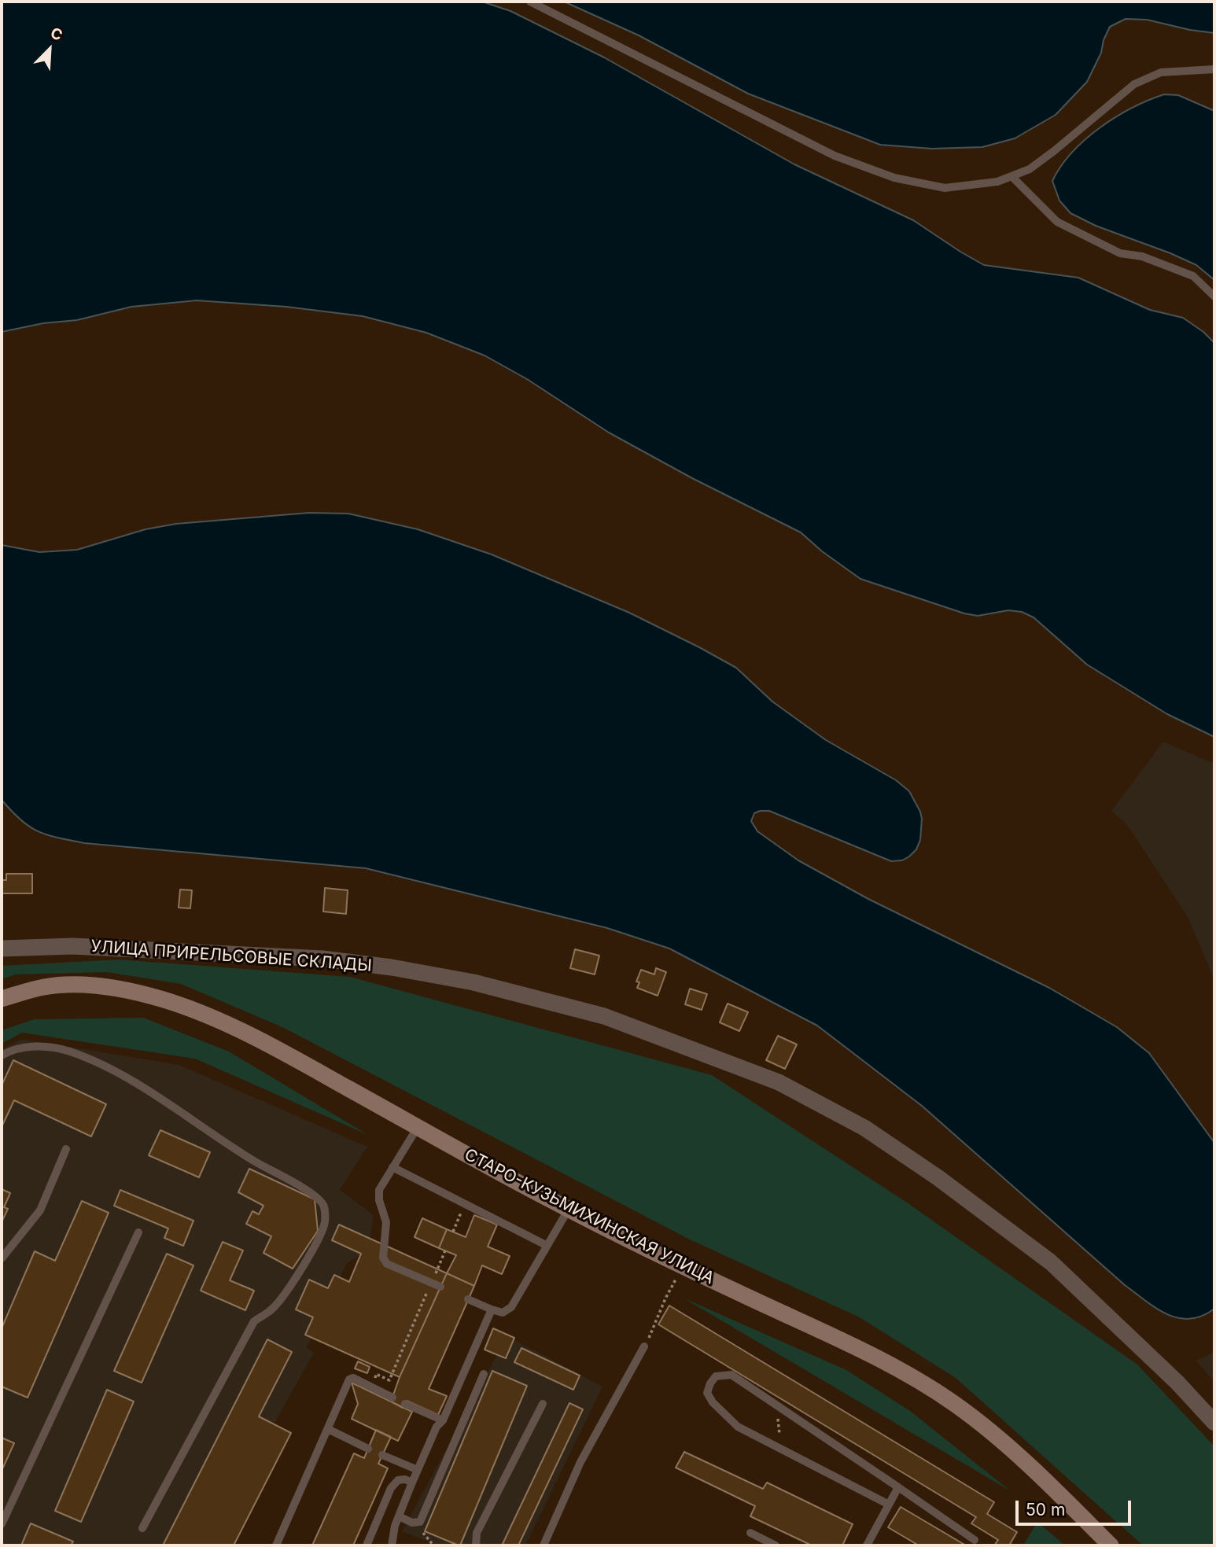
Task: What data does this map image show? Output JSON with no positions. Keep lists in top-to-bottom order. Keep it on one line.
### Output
{"streets":{"main road":["СТАРО-КУЗЬМИХИНСКАЯ УЛИЦА"],"street":["УЛИЦА ПРИРЕЛЬСОВЫЕ СКЛАДЫ"]},"scale_bar":"50 m","north":"top right"}
